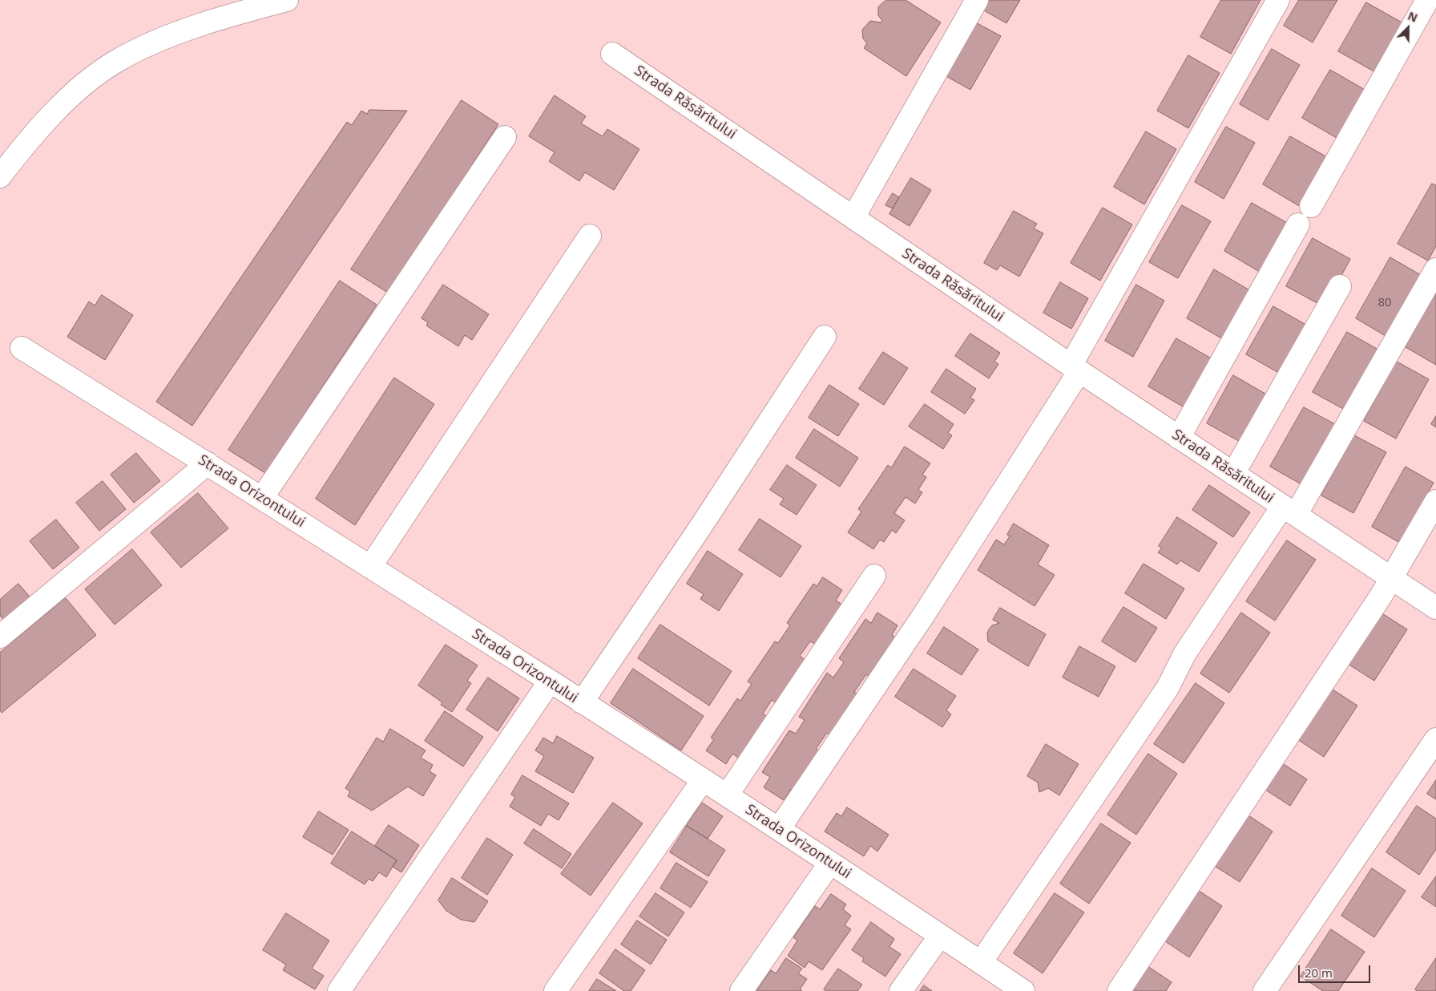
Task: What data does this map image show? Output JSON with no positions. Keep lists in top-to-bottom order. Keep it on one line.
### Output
{"streets":{"street":["Strada Răsăritului","Strada Orizontului"]},"house_numbers":["80"],"scale_bar":"20 m","north":"top right"}
